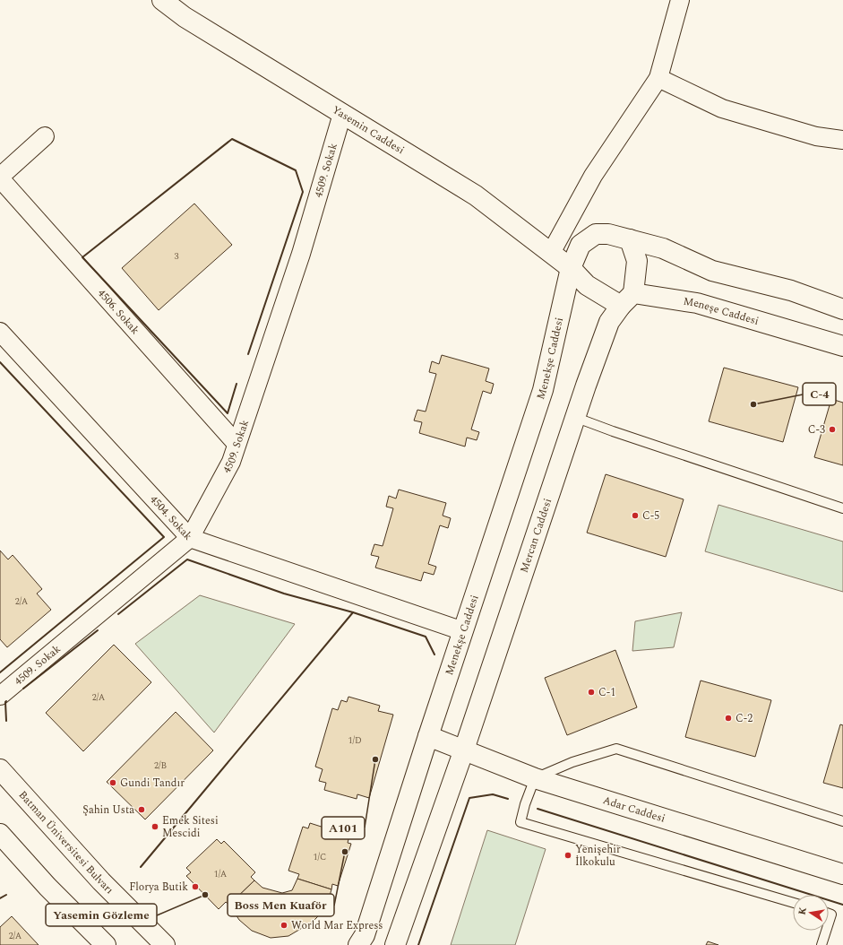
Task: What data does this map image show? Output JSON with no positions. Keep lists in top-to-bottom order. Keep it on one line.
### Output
{"streets":{"street":["Yasemin Caddesi","4509. Sokak","4506. Sokak","Meneşe Caddesi","Menekşe Caddesi","4504. Sokak","Mercan Caddesi","Adar Caddesi","Batman Üniversitesi Bulvarı"]},"crossings":[["Yasemin Caddesi","4509. Sokak"],["Yasemin Caddesi","Meneşe Caddesi"],["Yasemin Caddesi","Menekşe Caddesi"],["Yasemin Caddesi","Mercan Caddesi"],["4509. Sokak","4506. Sokak"],["4509. Sokak","4504. Sokak"],["Meneşe Caddesi","Menekşe Caddesi"],["Meneşe Caddesi","Mercan Caddesi"],["Menekşe Caddesi","4504. Sokak"],["Menekşe Caddesi","Mercan Caddesi"],["Menekşe Caddesi","Adar Caddesi"],["Mercan Caddesi","Adar Caddesi"]],"places":["C-4","C-3","C-5","C-1","C-2","A101","Gundi Tandır","Şahin Usta","Emek Sitesi Mescidi","Boss Men Kuaför","Yenişehir İlkokulu","Florya Butik","Yasemin Gözleme","World Mar Express"],"house_numbers":["3","2/A","2/A","1/D","2/B","1/C","1/A","2/A"],"north":"left"}
